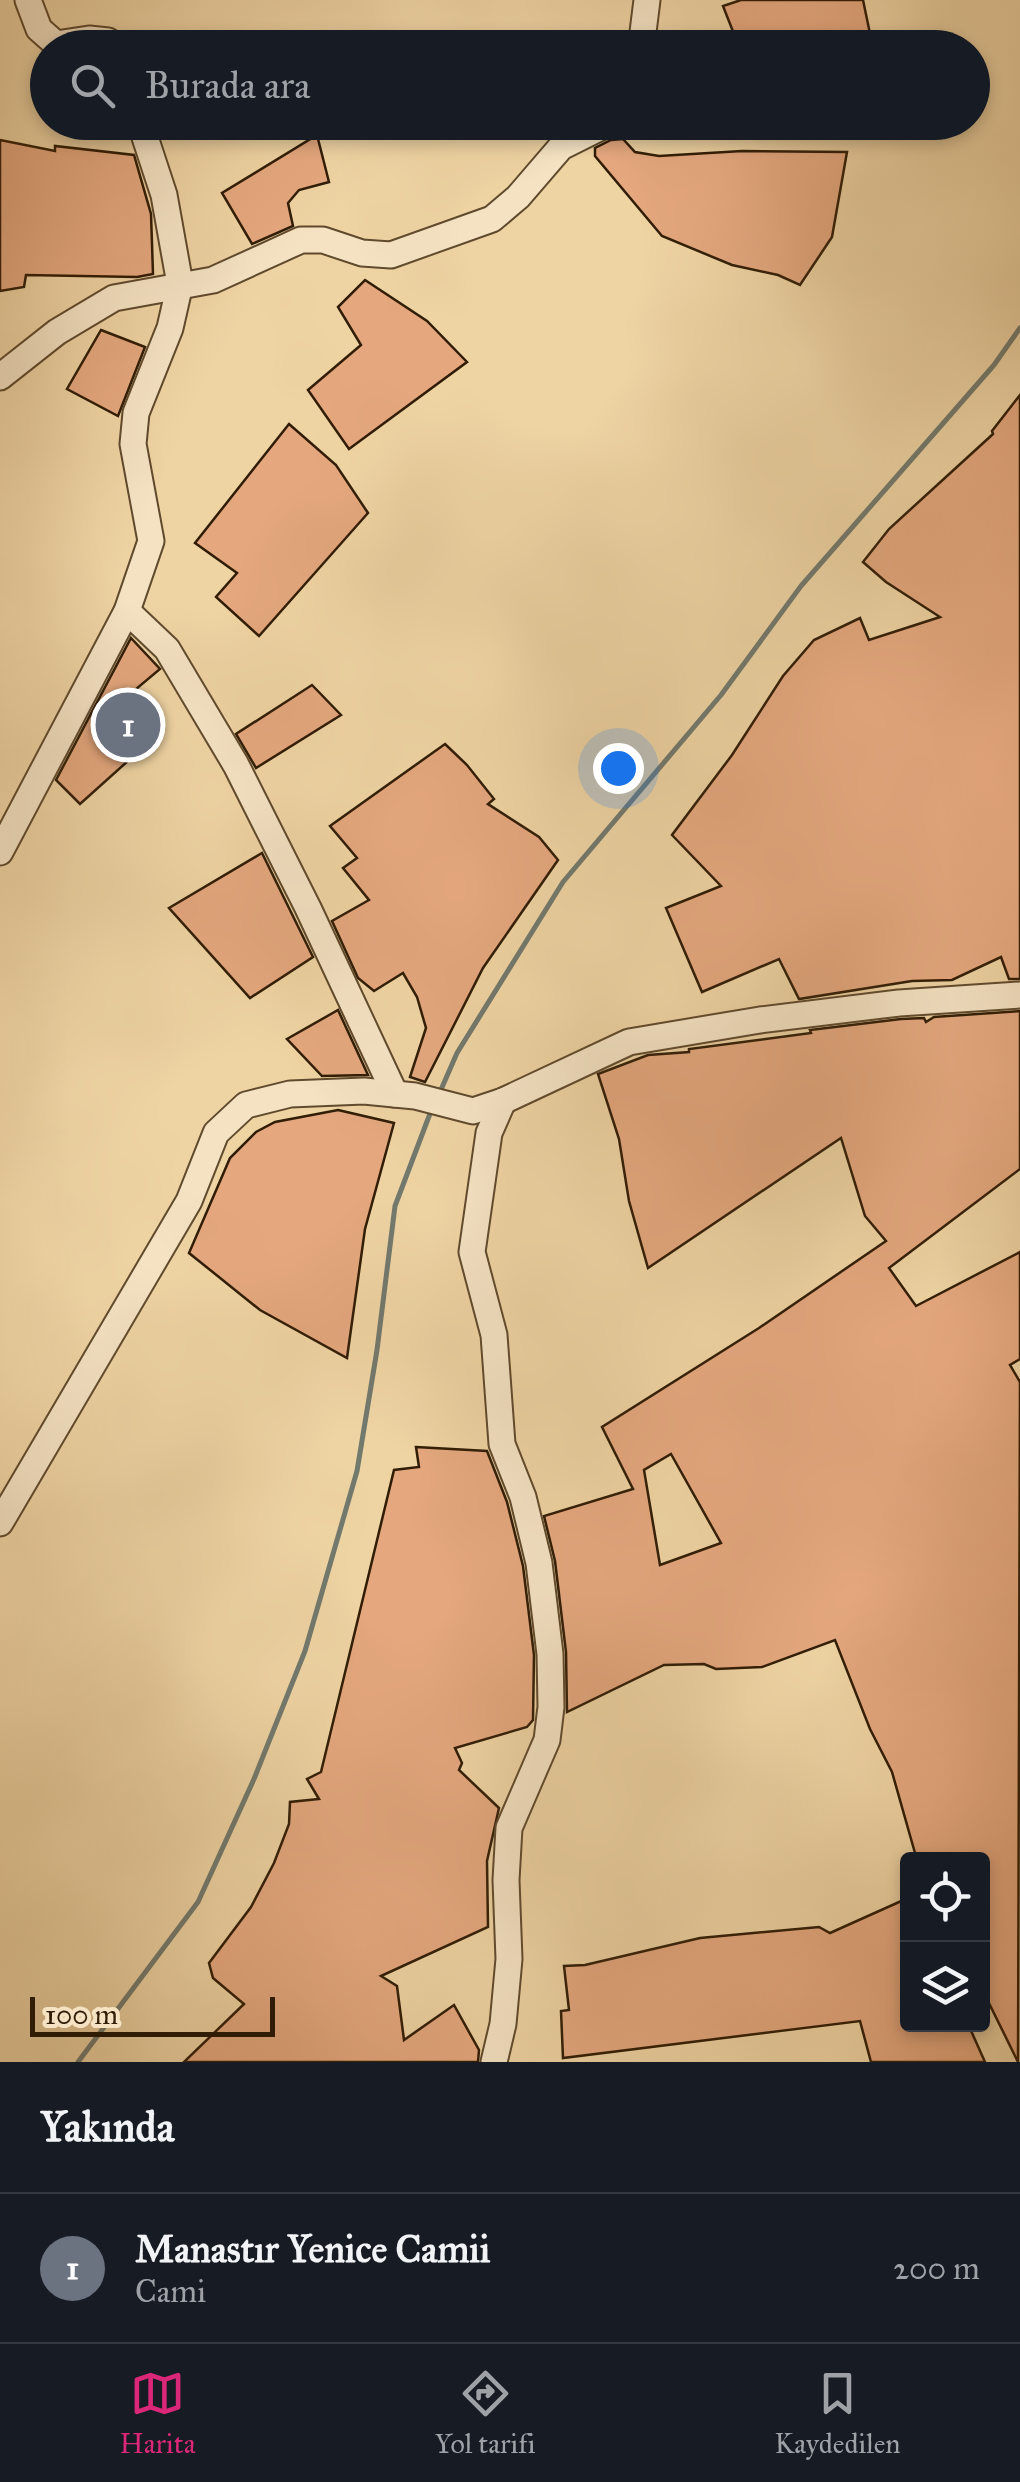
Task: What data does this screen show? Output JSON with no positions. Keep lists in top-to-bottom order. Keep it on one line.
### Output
{"scale_bar":"100 m","page":{"search":"Burada ara","pins":"1","scale":"100 m","heading":"Yakında","list":[{"mark":"1","name":"Manastır Yenice Camii","note":"Cami","value":"200 m"}],"nav":["Harita","Yol tarifi","Kaydedilen"]}}
